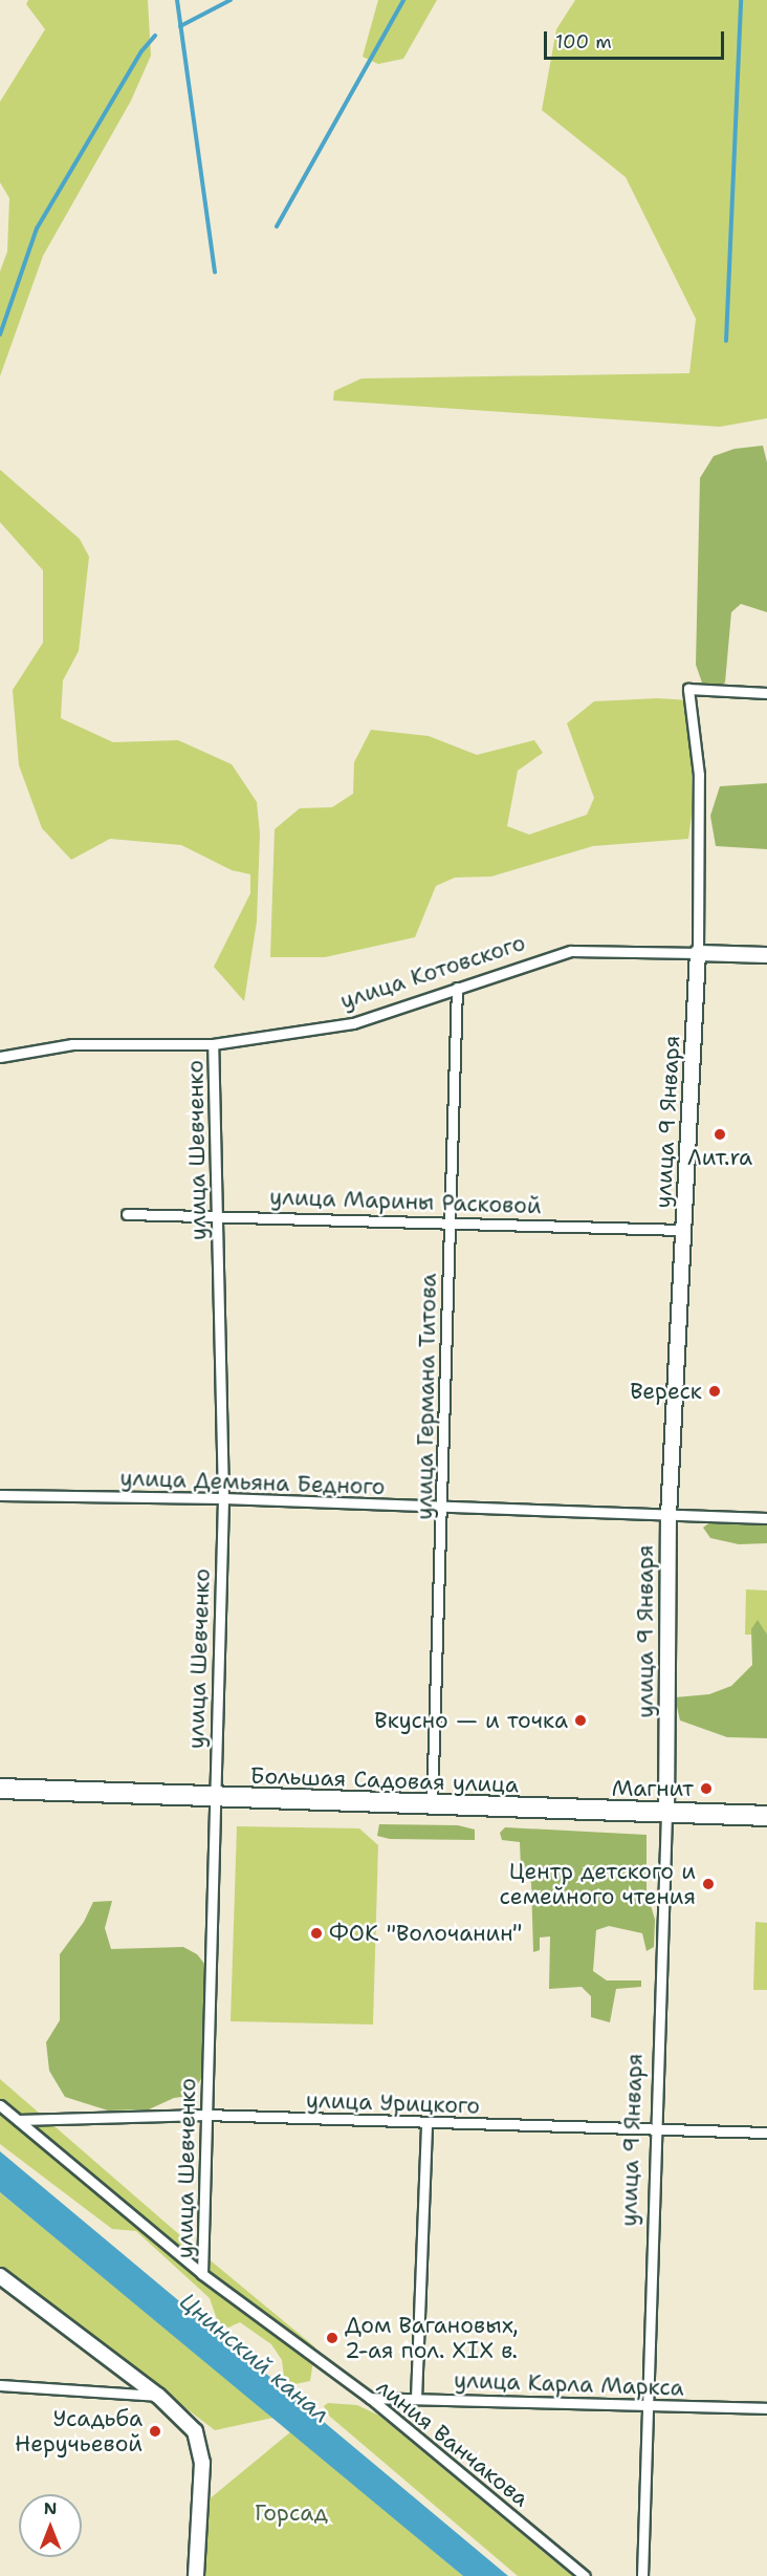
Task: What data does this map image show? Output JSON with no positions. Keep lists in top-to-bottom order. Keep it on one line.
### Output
{"streets":{"highway":["Большая Садовая улица"],"street":["улица Котовского","улица 9 Января","улица Шевченко","улица Марины Расковой","улица Германа Титова","улица Демьяна Бедного","улица Урицкого","улица Карла Маркса","линия Ванчакова"]},"crossings":[["улица Котовского","улица 9 Января"],["улица Котовского","улица Шевченко"],["улица Котовского","улица Германа Титова"],["улица 9 Января","улица Марины Расковой"],["улица 9 Января","улица Демьяна Бедного"],["улица 9 Января","Большая Садовая улица"],["улица 9 Января","улица Урицкого"],["улица 9 Января","улица Карла Маркса"],["улица Шевченко","улица Марины Расковой"],["улица Шевченко","улица Демьяна Бедного"],["улица Шевченко","Большая Садовая улица"],["улица Шевченко","улица Урицкого"],["улица Шевченко","линия Ванчакова"],["улица Марины Расковой","улица Германа Титова"],["улица Германа Титова","улица Демьяна Бедного"],["улица Германа Титова","Большая Садовая улица"],["улица Урицкого","линия Ванчакова"],["улица Карла Маркса","линия Ванчакова"]],"water":["Цнинский канал"],"parks":["Горсад"],"places":["Лит.ra","Вереск","Вкусно — и точка","Магнит","Центр детского и семейного чтения","ФОК \"Волочанин\"","Дом Вагановых, 2-ая пол. XIX в.","Усадьба Неручьевой"],"scale_bar":"100 m","north":"top"}
